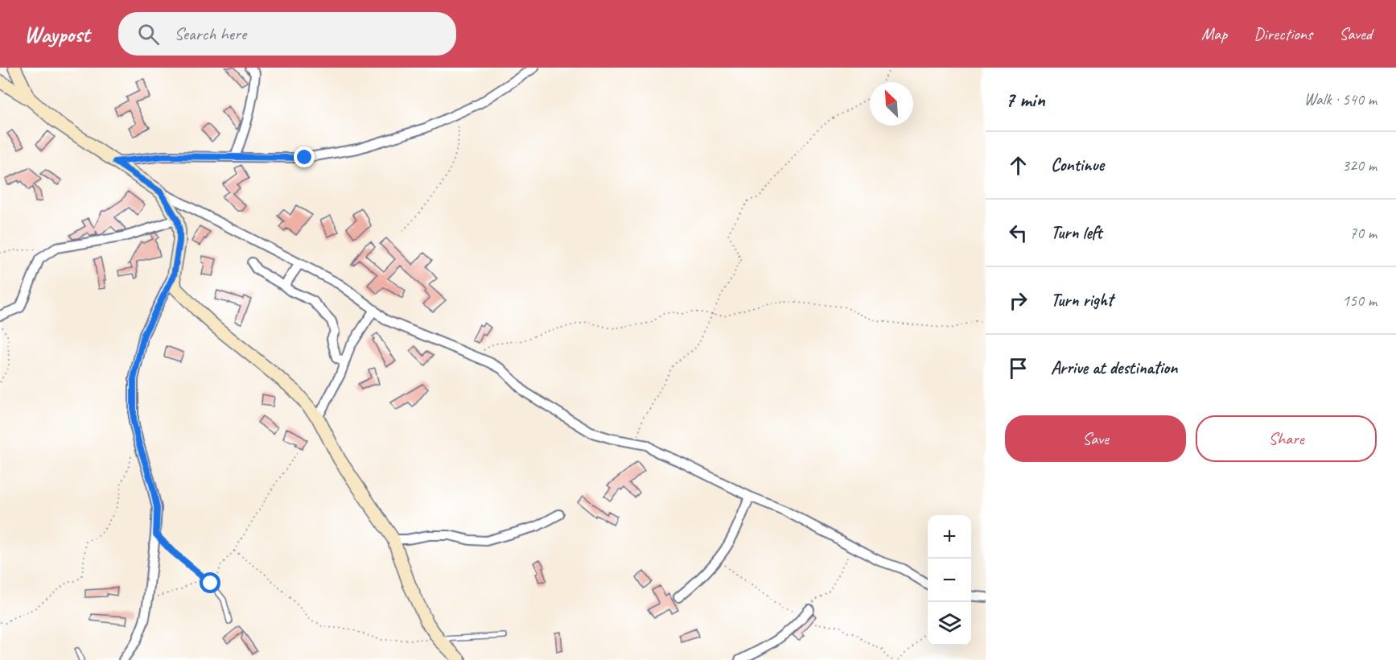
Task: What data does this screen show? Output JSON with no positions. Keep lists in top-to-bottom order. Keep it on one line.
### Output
{"north":"top left","page":{"header":"Waypost","search":"Search here","nav":["Map","Directions","Saved"],"heading":["7 min","Walk · 540 m"],"list":[["Continue","320 m"],["Turn left","70 m"],["Turn right","150 m"],"Arrive at destination"],"buttons":["Save","Share"],"map_buttons":["+","−"]}}
